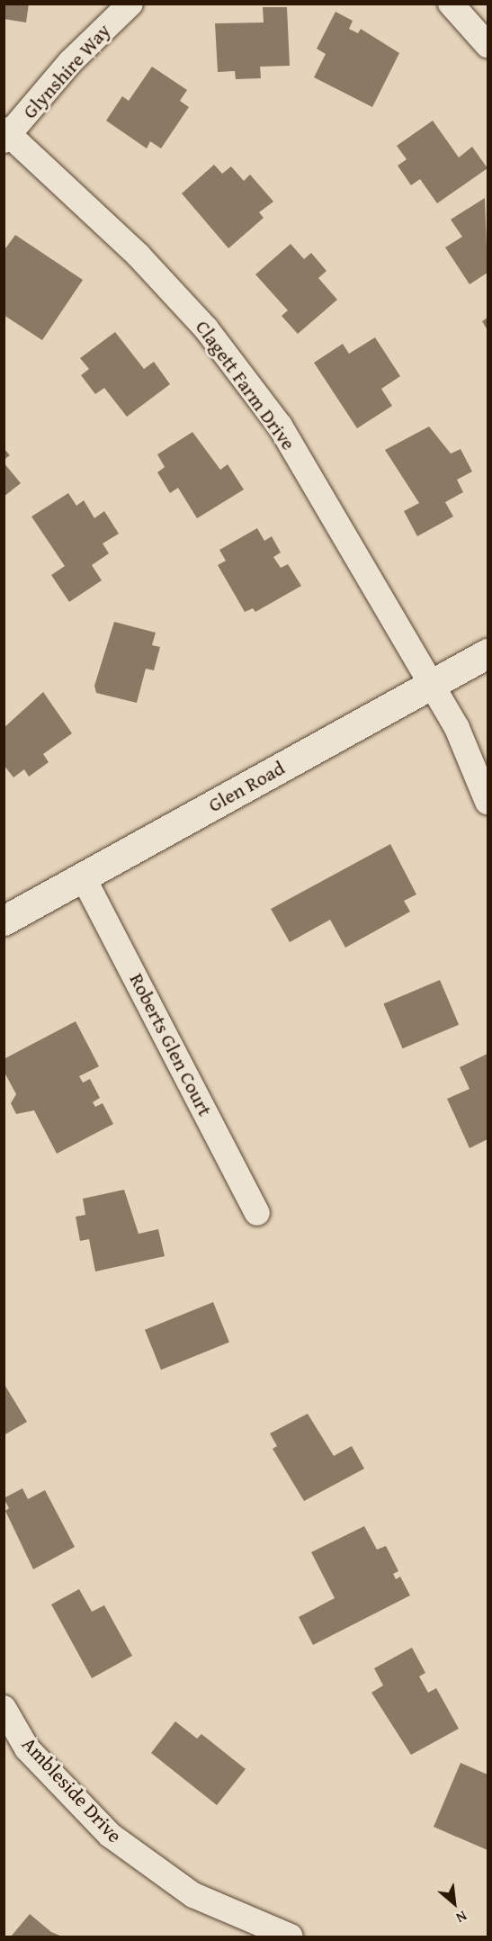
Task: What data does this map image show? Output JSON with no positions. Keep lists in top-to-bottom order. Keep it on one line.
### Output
{"streets":{"main road":["Glen Road"],"street":["Glynshire Way","Clagett Farm Drive","Roberts Glen Court","Ambleside Drive"]},"crossings":[["Glynshire Way","Clagett Farm Drive"],["Clagett Farm Drive","Glen Road"],["Glen Road","Roberts Glen Court"]],"north":"bottom right"}
